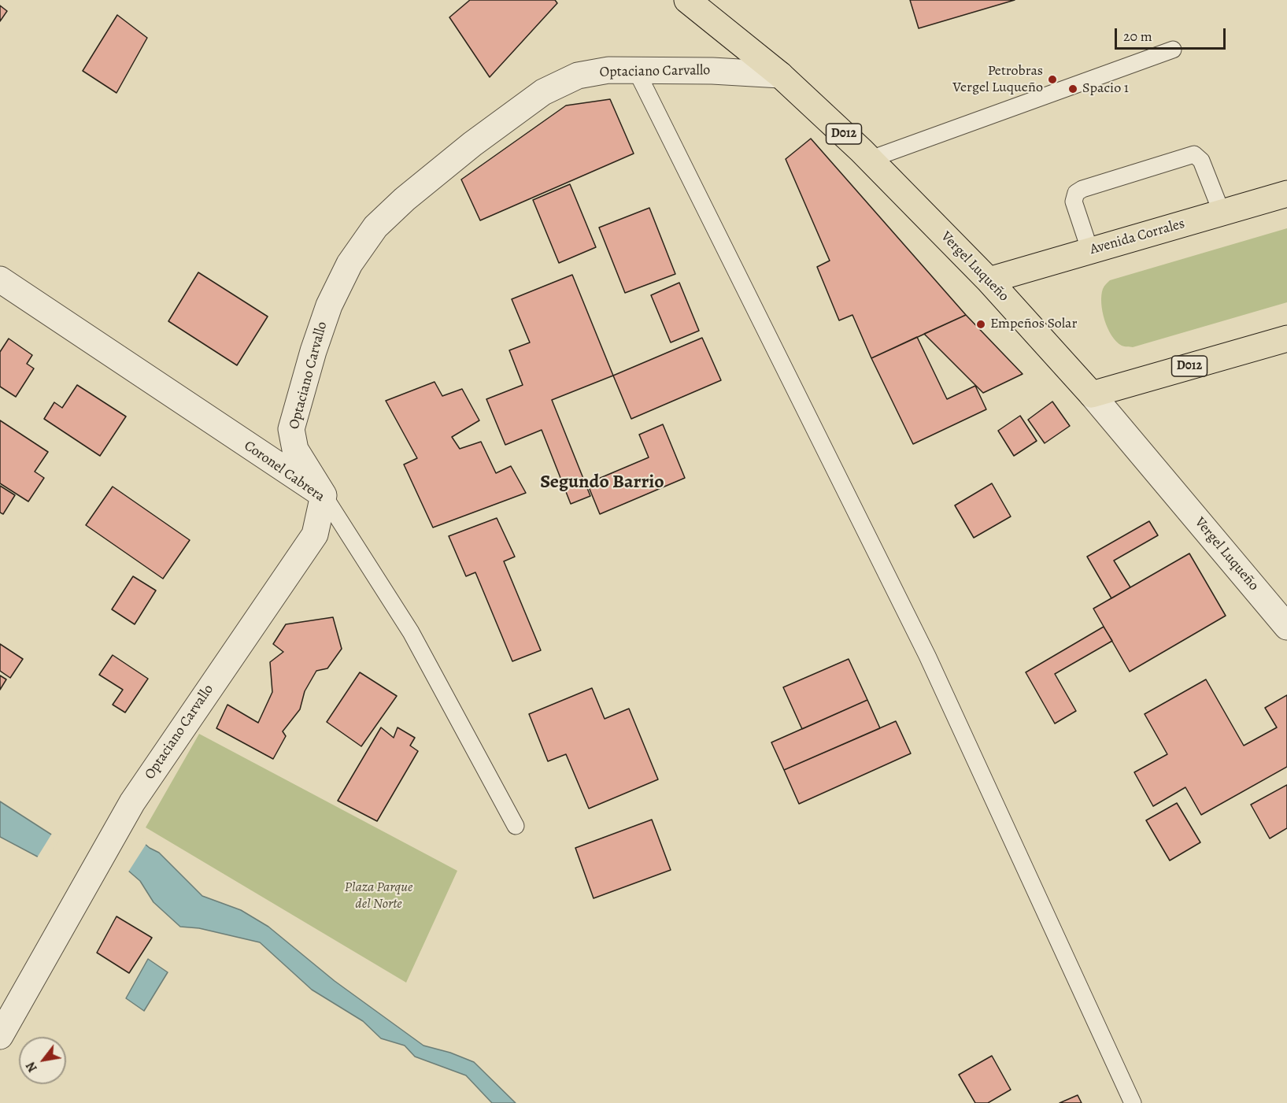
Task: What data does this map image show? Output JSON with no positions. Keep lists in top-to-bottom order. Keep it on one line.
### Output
{"streets":{"main road":["D012","Avenida Corrales","Vergel Luqueño"],"street":["Optaciano Carvallo","Coronel Cabrera"]},"crossings":[["Optaciano Carvallo","Vergel Luqueño"],["Optaciano Carvallo","Coronel Cabrera"],["D012","Vergel Luqueño"],["Avenida Corrales","Vergel Luqueño"]],"districts":["Segundo Barrio"],"parks":["Plaza Parque del Norte"],"places":["Petrobras Vergel Luqueño","Spacio 1","Empeños Solar"],"scale_bar":"20 m","north":"bottom left"}
